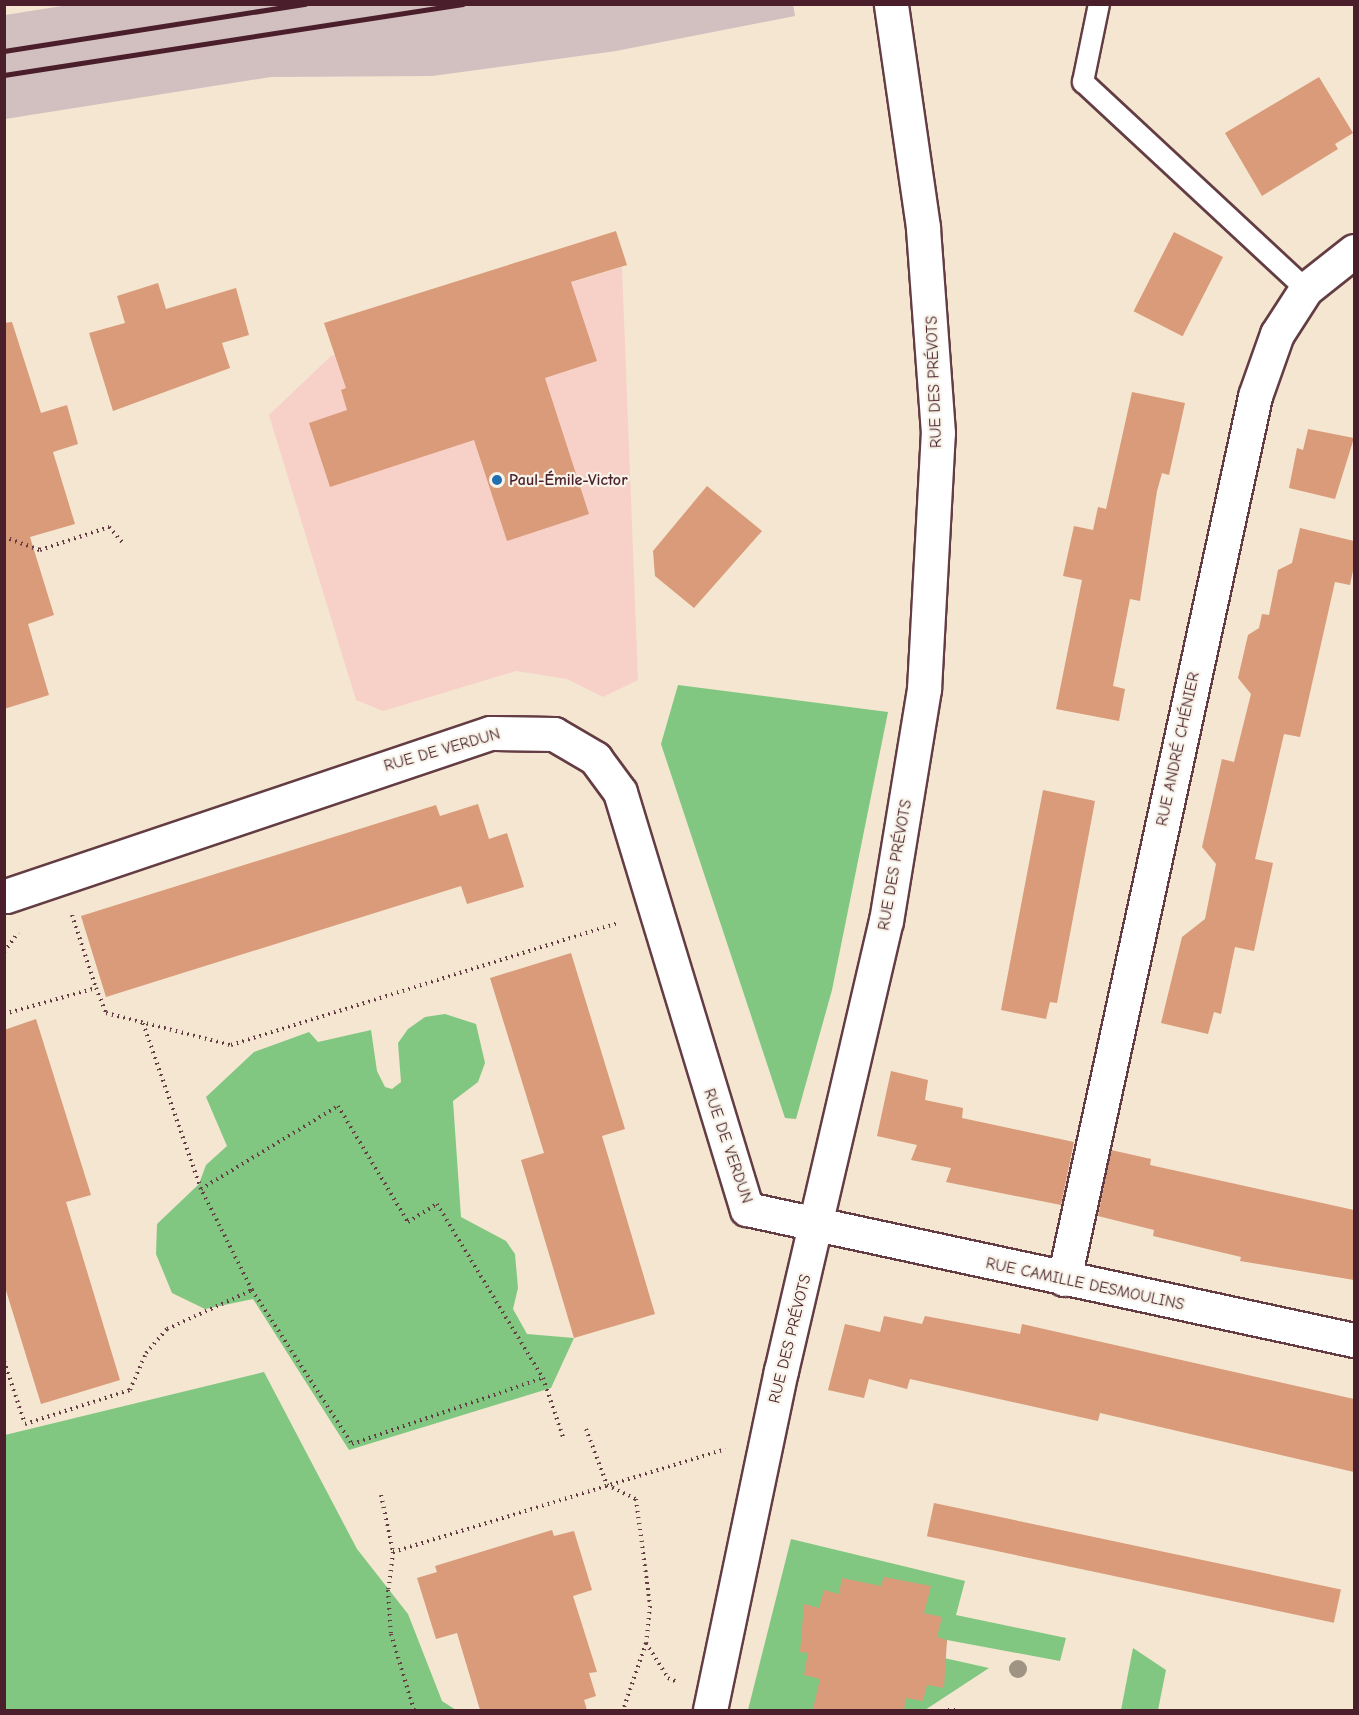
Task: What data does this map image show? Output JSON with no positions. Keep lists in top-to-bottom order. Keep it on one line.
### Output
{"streets":{"street":["RUE DES PRÉVOTS","RUE ANDRÉ CHÉNIER","RUE DE VERDUN","RUE CAMILLE DESMOULINS"]},"crossings":[["RUE DES PRÉVOTS","RUE DE VERDUN"],["RUE DES PRÉVOTS","RUE CAMILLE DESMOULINS"],["RUE ANDRÉ CHÉNIER","RUE CAMILLE DESMOULINS"],["RUE DE VERDUN","RUE CAMILLE DESMOULINS"]],"places":["Paul-Émile-Victor"]}
